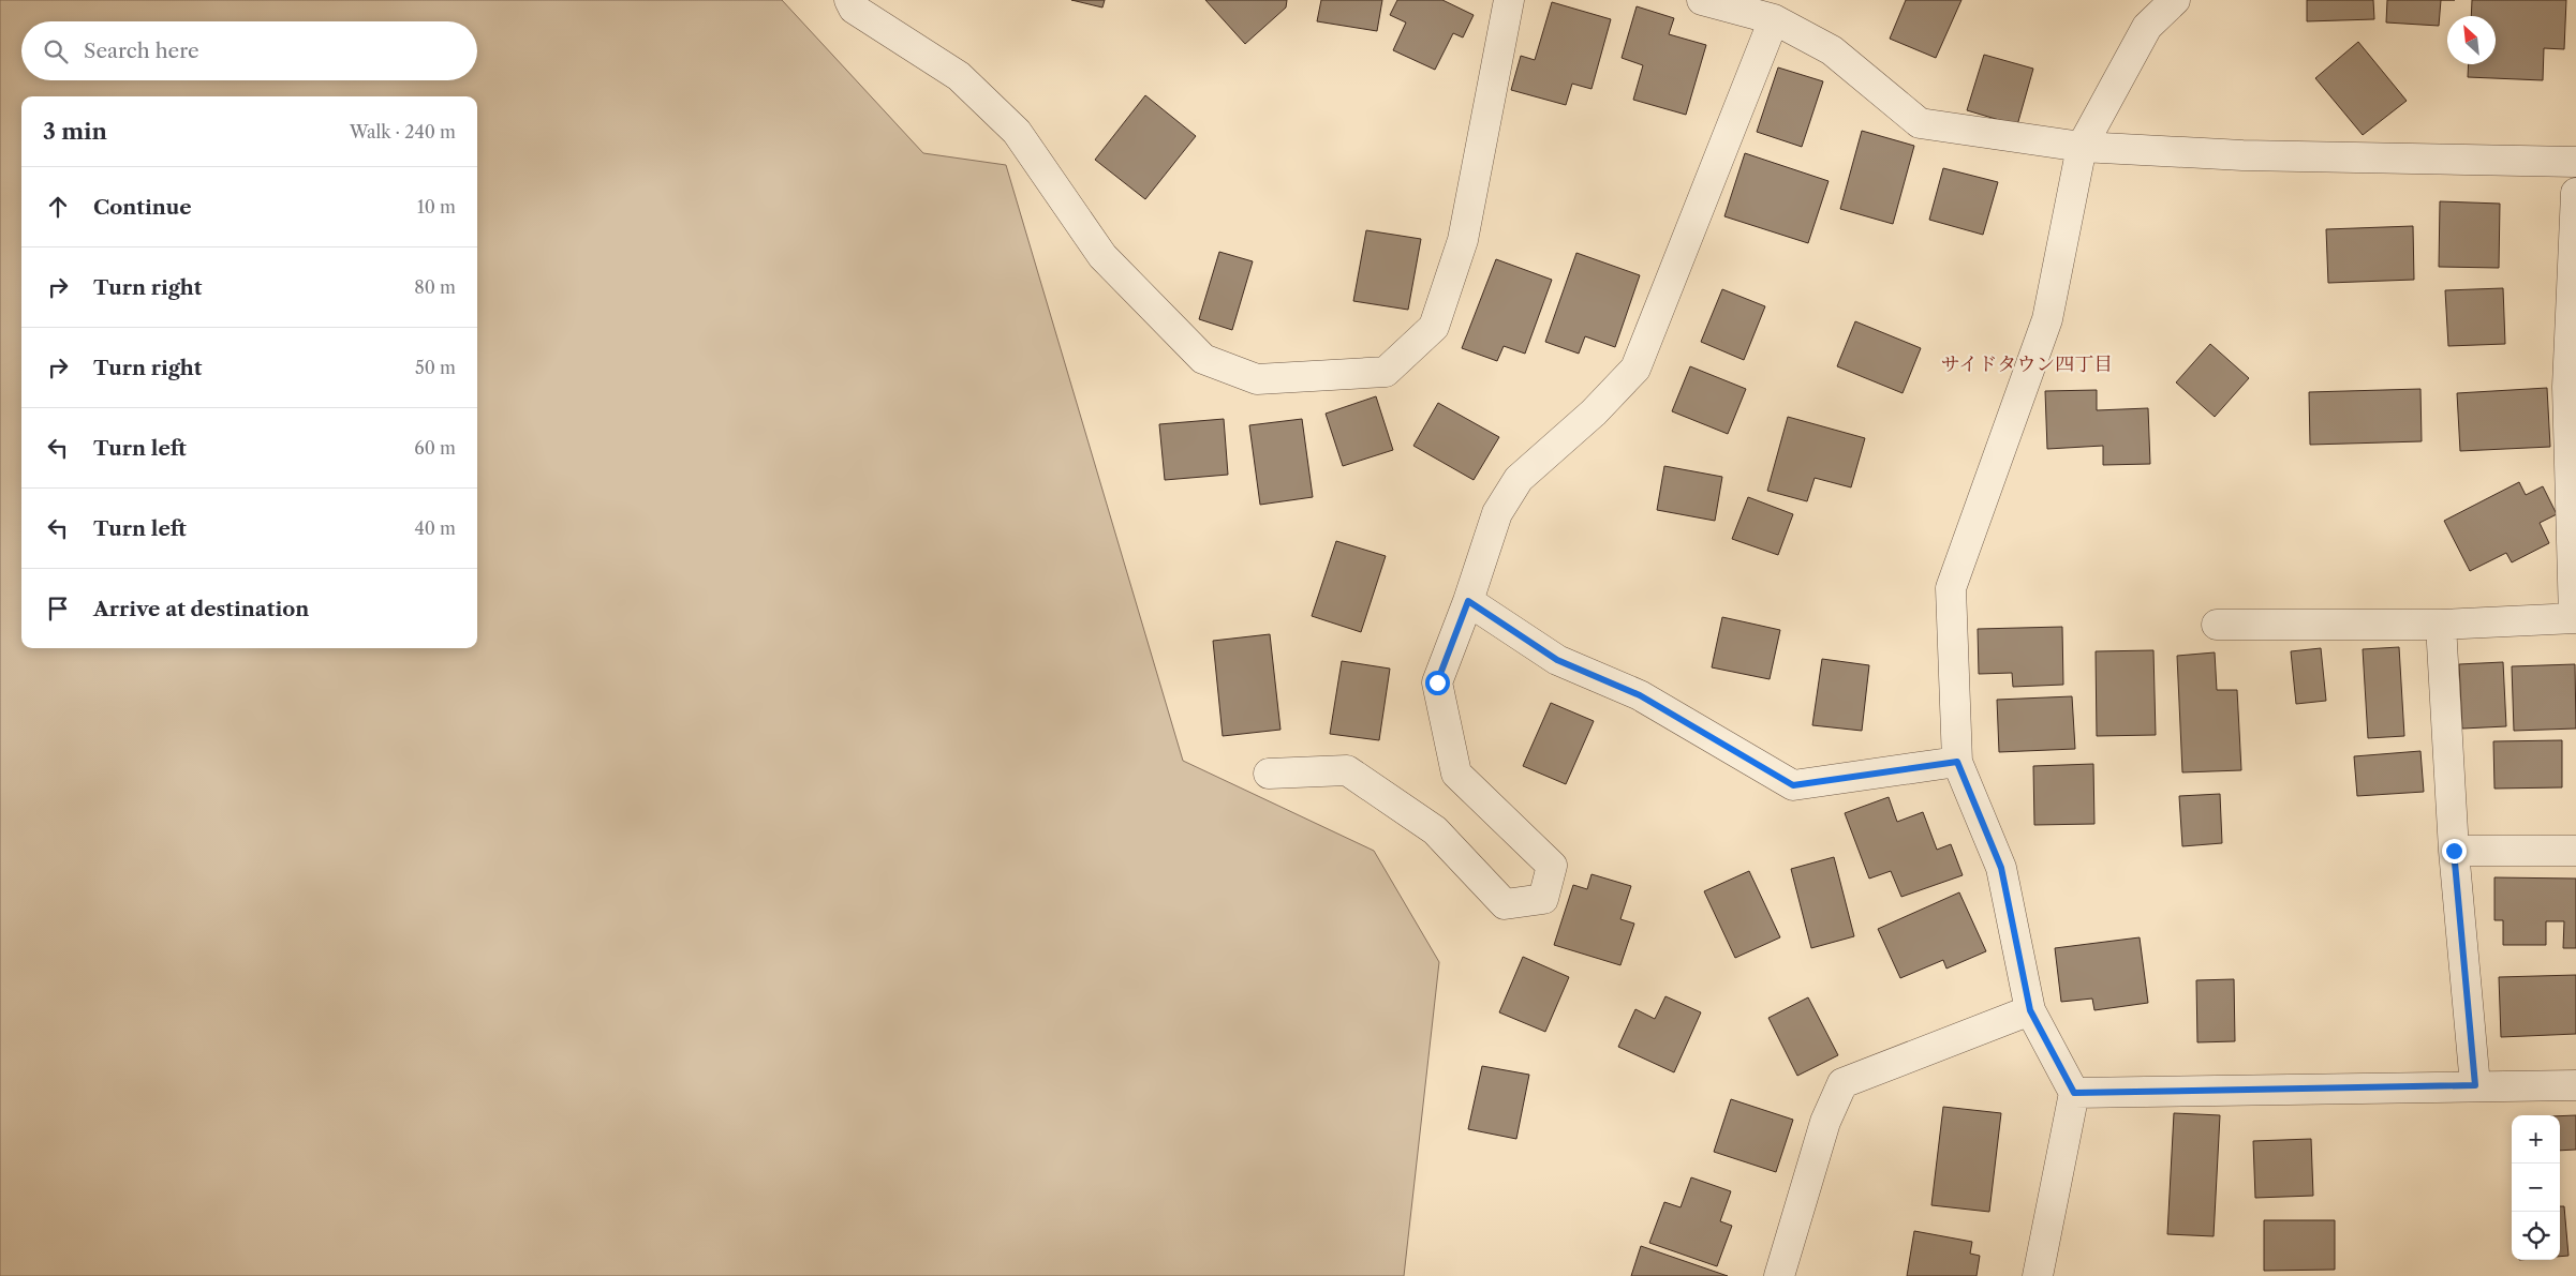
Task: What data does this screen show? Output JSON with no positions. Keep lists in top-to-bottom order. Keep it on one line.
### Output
{"districts":["サイドタウン四丁目"],"north":"top left","page":{"search":"Search here","heading":["3 min","Walk · 240 m"],"list":[["Continue","10 m"],["Turn right","80 m"],["Turn right","50 m"],["Turn left","60 m"],["Turn left","40 m"],"Arrive at destination"],"map_buttons":["+","−"]}}
